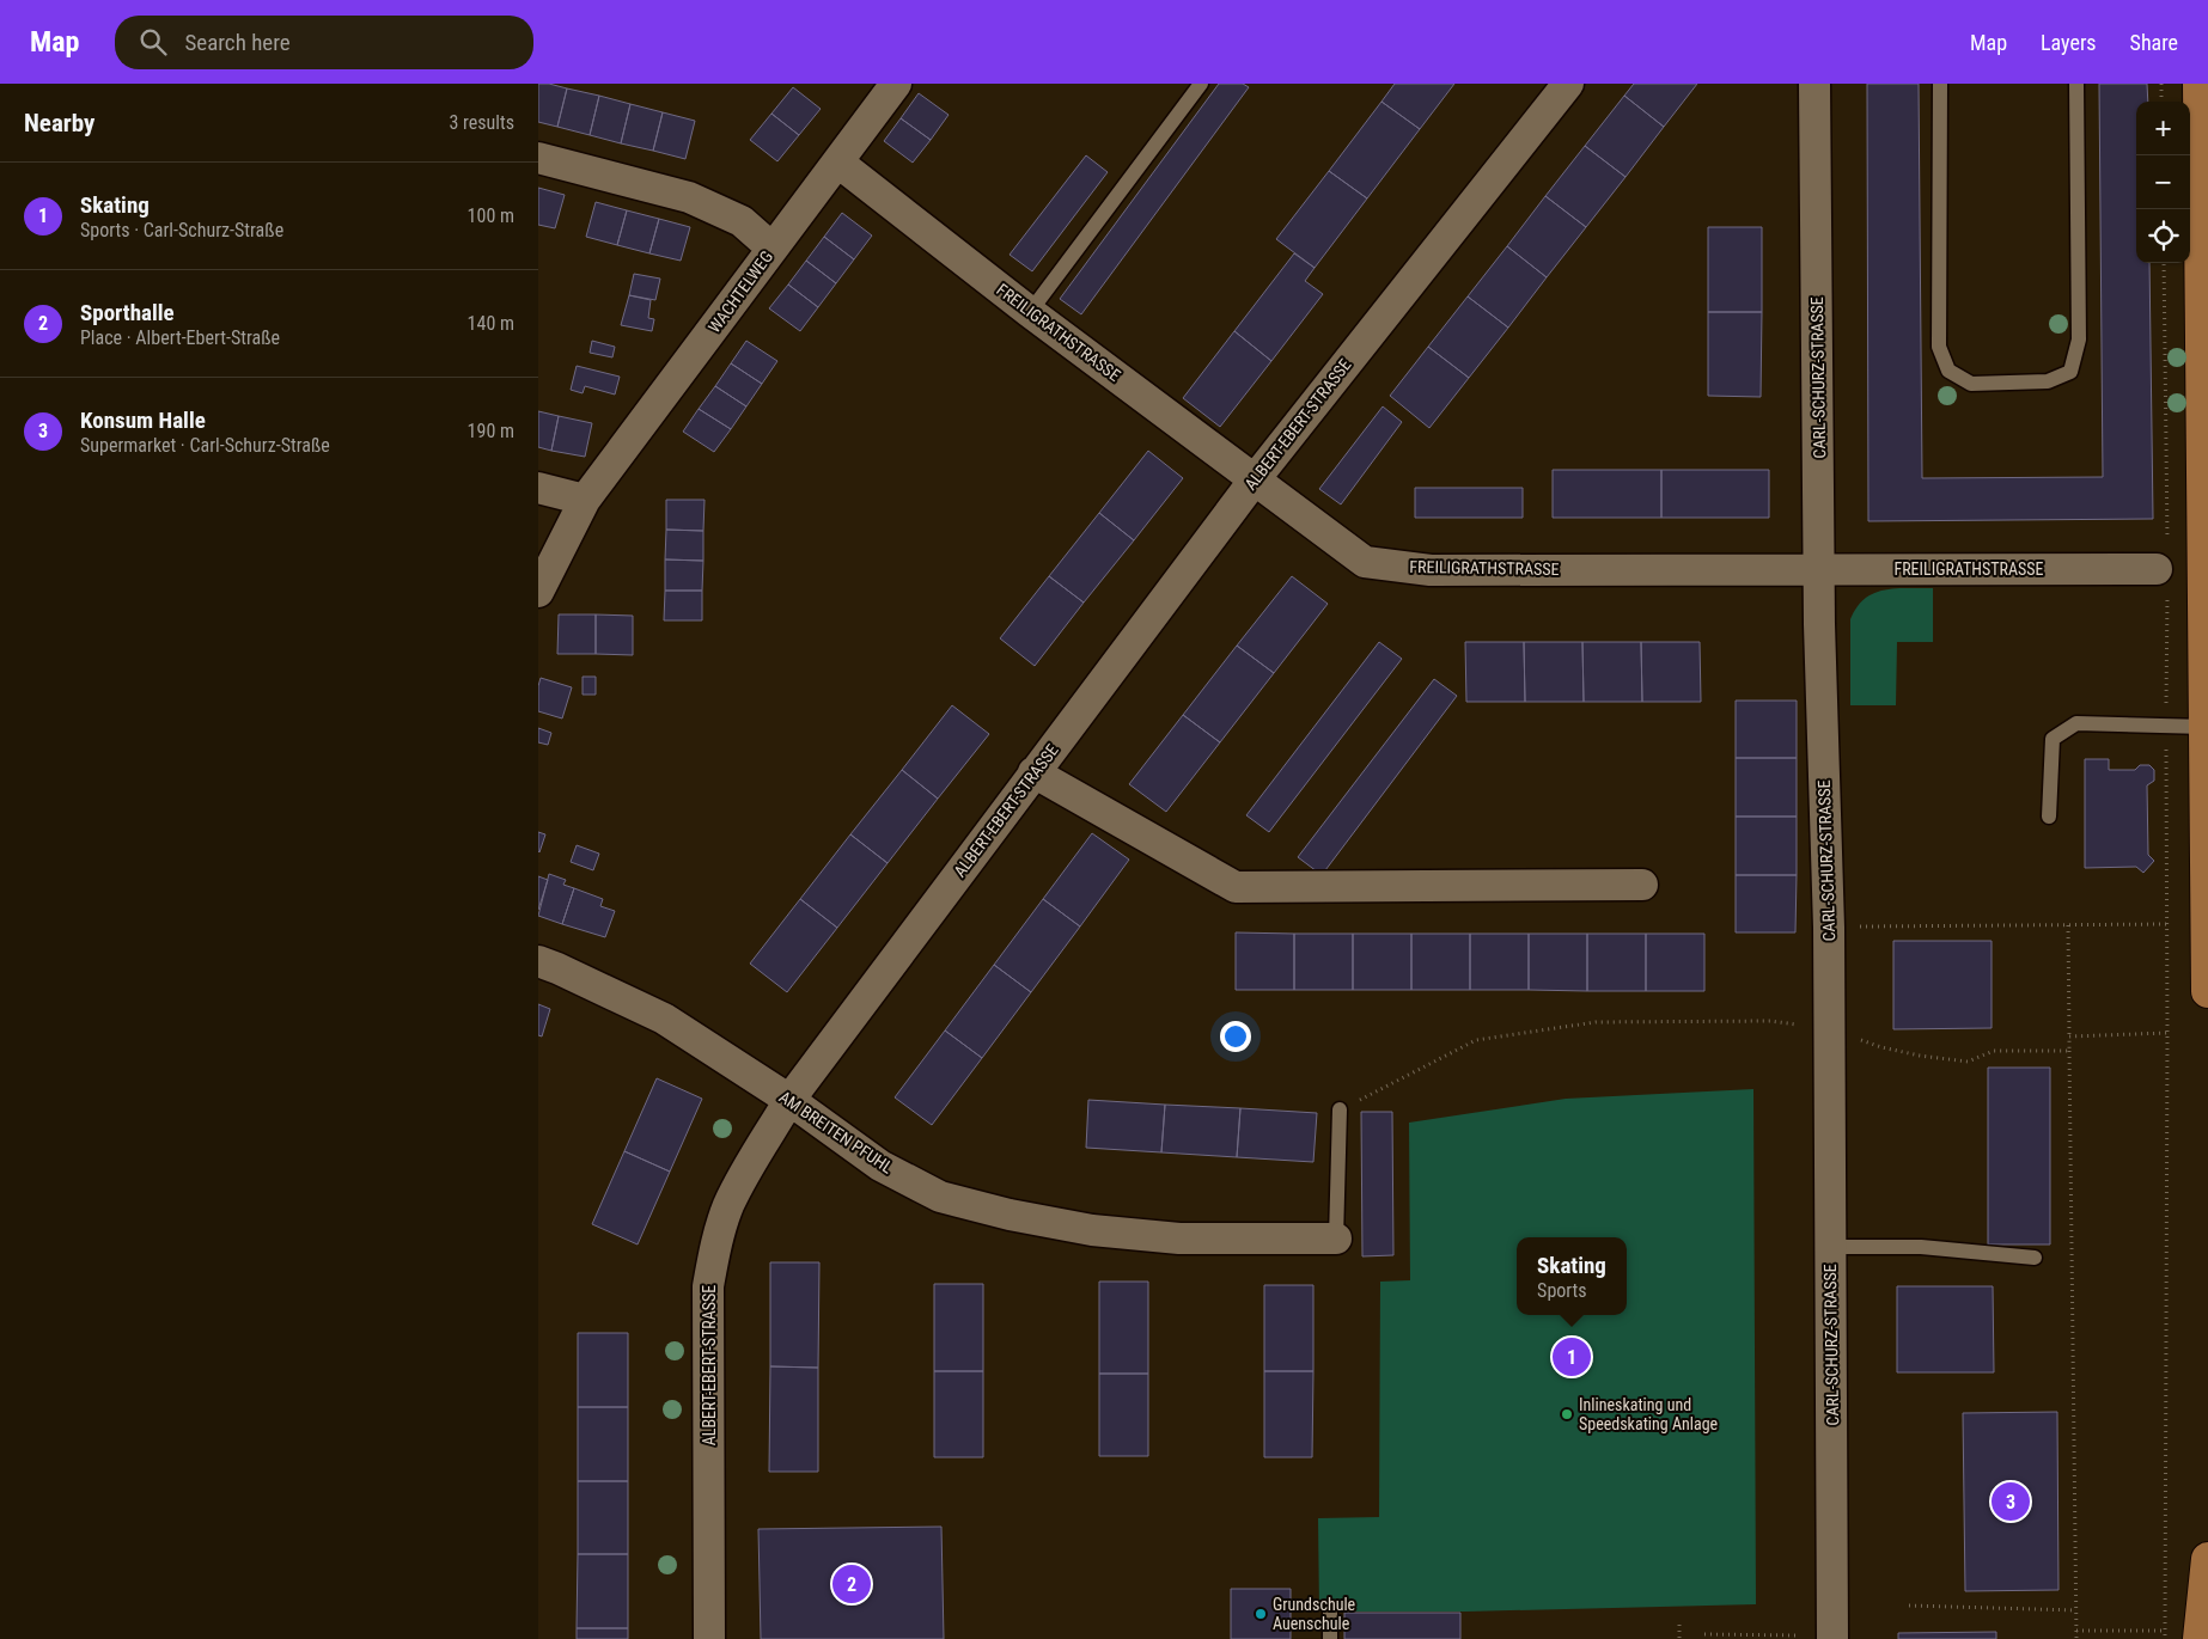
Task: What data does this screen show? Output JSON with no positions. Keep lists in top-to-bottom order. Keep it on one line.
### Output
{"streets":{"street":["WACHTELWEG","FREILIGRATHSTRASSE","CARL-SCHURZ-STRASSE","ALBERT-EBERT-STRASSE","AM BREITEN PFUHL"]},"crossings":[["WACHTELWEG","FREILIGRATHSTRASSE"],["FREILIGRATHSTRASSE","CARL-SCHURZ-STRASSE"],["FREILIGRATHSTRASSE","ALBERT-EBERT-STRASSE"],["ALBERT-EBERT-STRASSE","AM BREITEN PFUHL"]],"places":["Inlineskating und Speedskating Anlage","Grundschule Auenschule"],"page":{"header":"Map","search":"Search here","nav":["Map","Layers","Share"],"heading":["Nearby","3 results"],"map_buttons":["+","−"],"list":[{"mark":"1","name":"Skating","note":"Sports · Carl-Schurz-Straße","value":"100 m"},{"mark":"2","name":"Sporthalle","note":"Place · Albert-Ebert-Straße","value":"140 m"},{"mark":"3","name":"Konsum Halle","note":"Supermarket · Carl-Schurz-Straße","value":"190 m"}],"popup":["Skating","Sports"],"pins":["1","3","2"]}}
